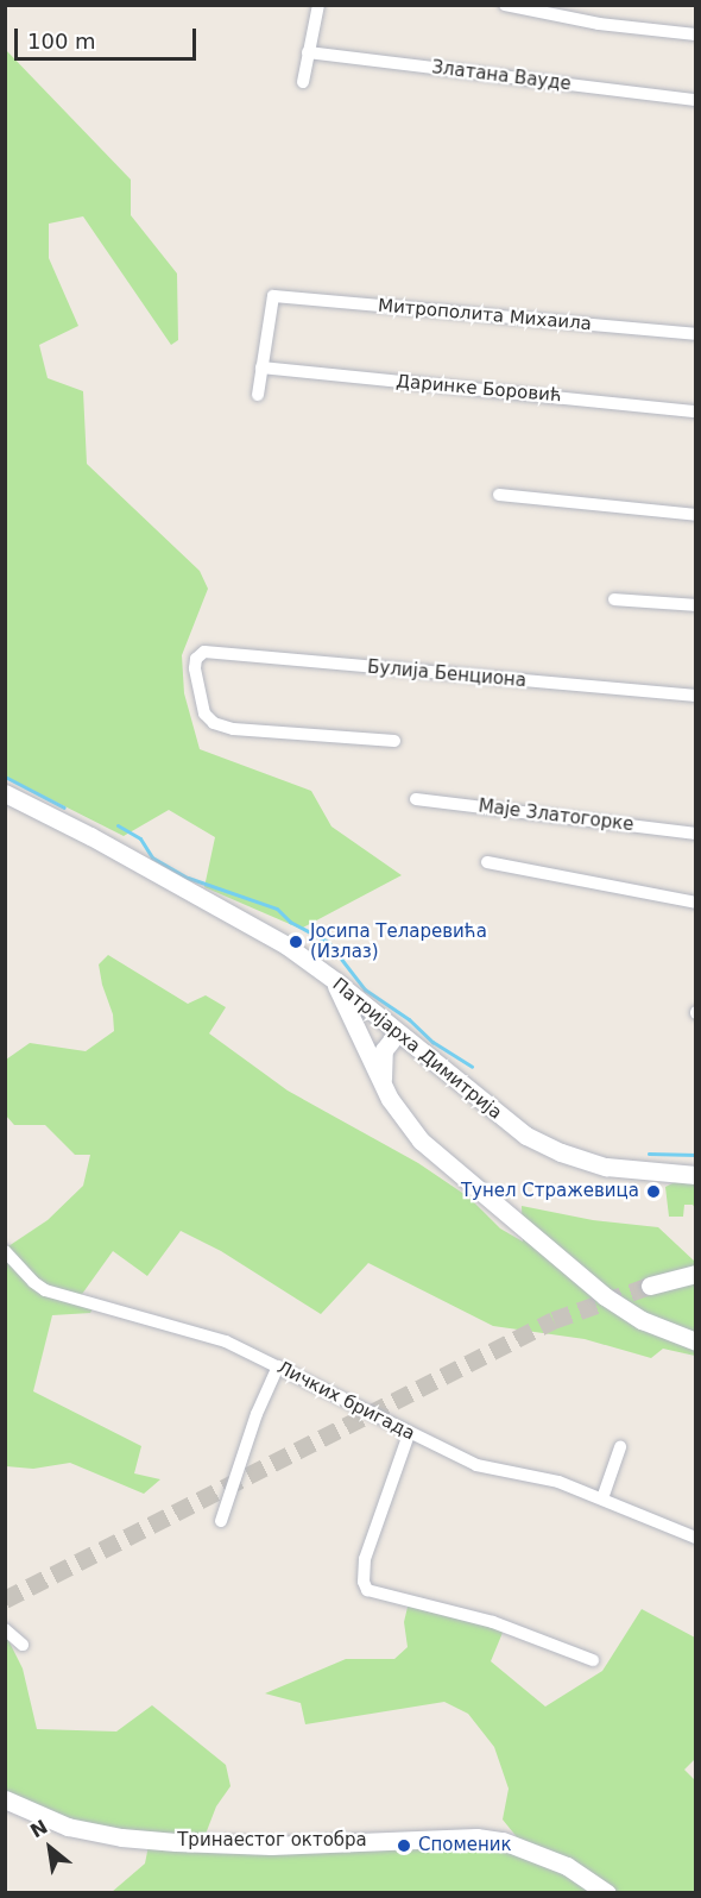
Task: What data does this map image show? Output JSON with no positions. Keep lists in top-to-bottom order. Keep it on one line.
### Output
{"streets":{"street":["Златана Вауде","Митрополита Михаила","Даринке Боровић","Булија Бенциона","Маје Златогорке","Патријарха Димитрија","Личких бригада","Тринаестог октобра"]},"crossings":[["Митрополита Михаила","Даринке Боровић"]],"places":["Јосипа Теларевића (Излаз)","Тунел Стражевица","Споменик"],"scale_bar":"100 m","north":"top left"}
